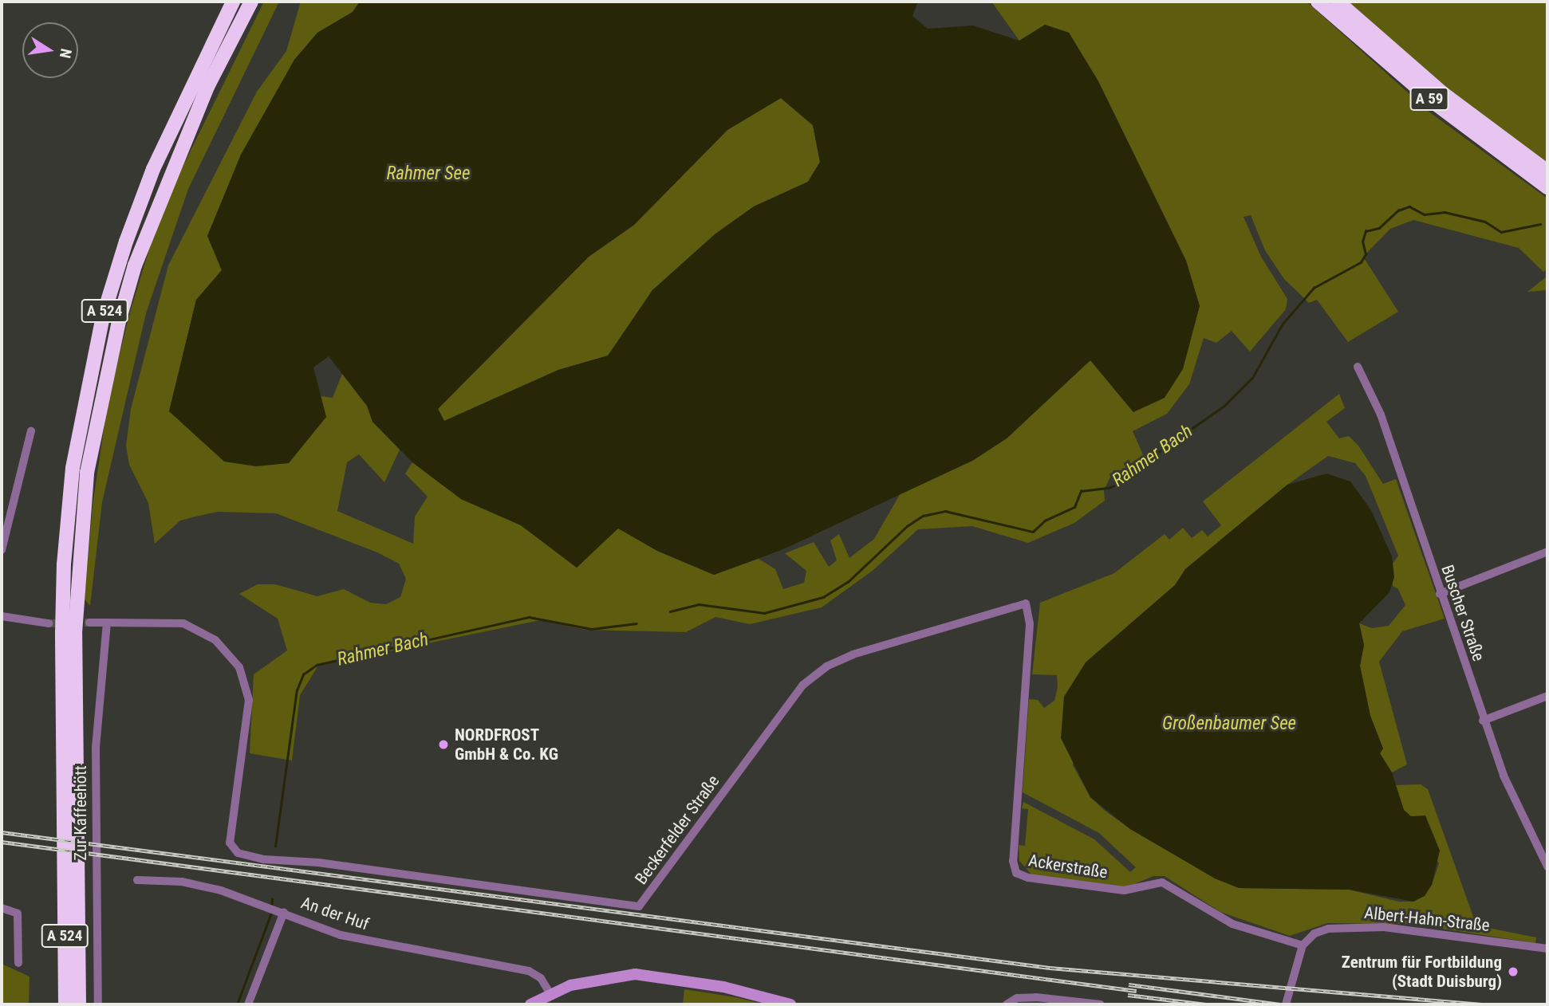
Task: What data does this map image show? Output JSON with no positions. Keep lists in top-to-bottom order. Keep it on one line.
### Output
{"streets":{"highway":["A 59","A 524"],"street":["Buscher Straße","Zur Kaffeehött","Beckerfelder Straße","Ackerstraße","An der Huf","Albert-Hahn-Straße"]},"crossings":[["Zur Kaffeehött","Beckerfelder Straße"],["Beckerfelder Straße","Ackerstraße"],["Ackerstraße","Albert-Hahn-Straße"]],"water":["Rahmer See","Rahmer Bach","Großenbaumer See"],"places":["NORDFROST GmbH & Co. KG","Zentrum für Fortbildung (Stadt Duisburg)"],"north":"right"}
